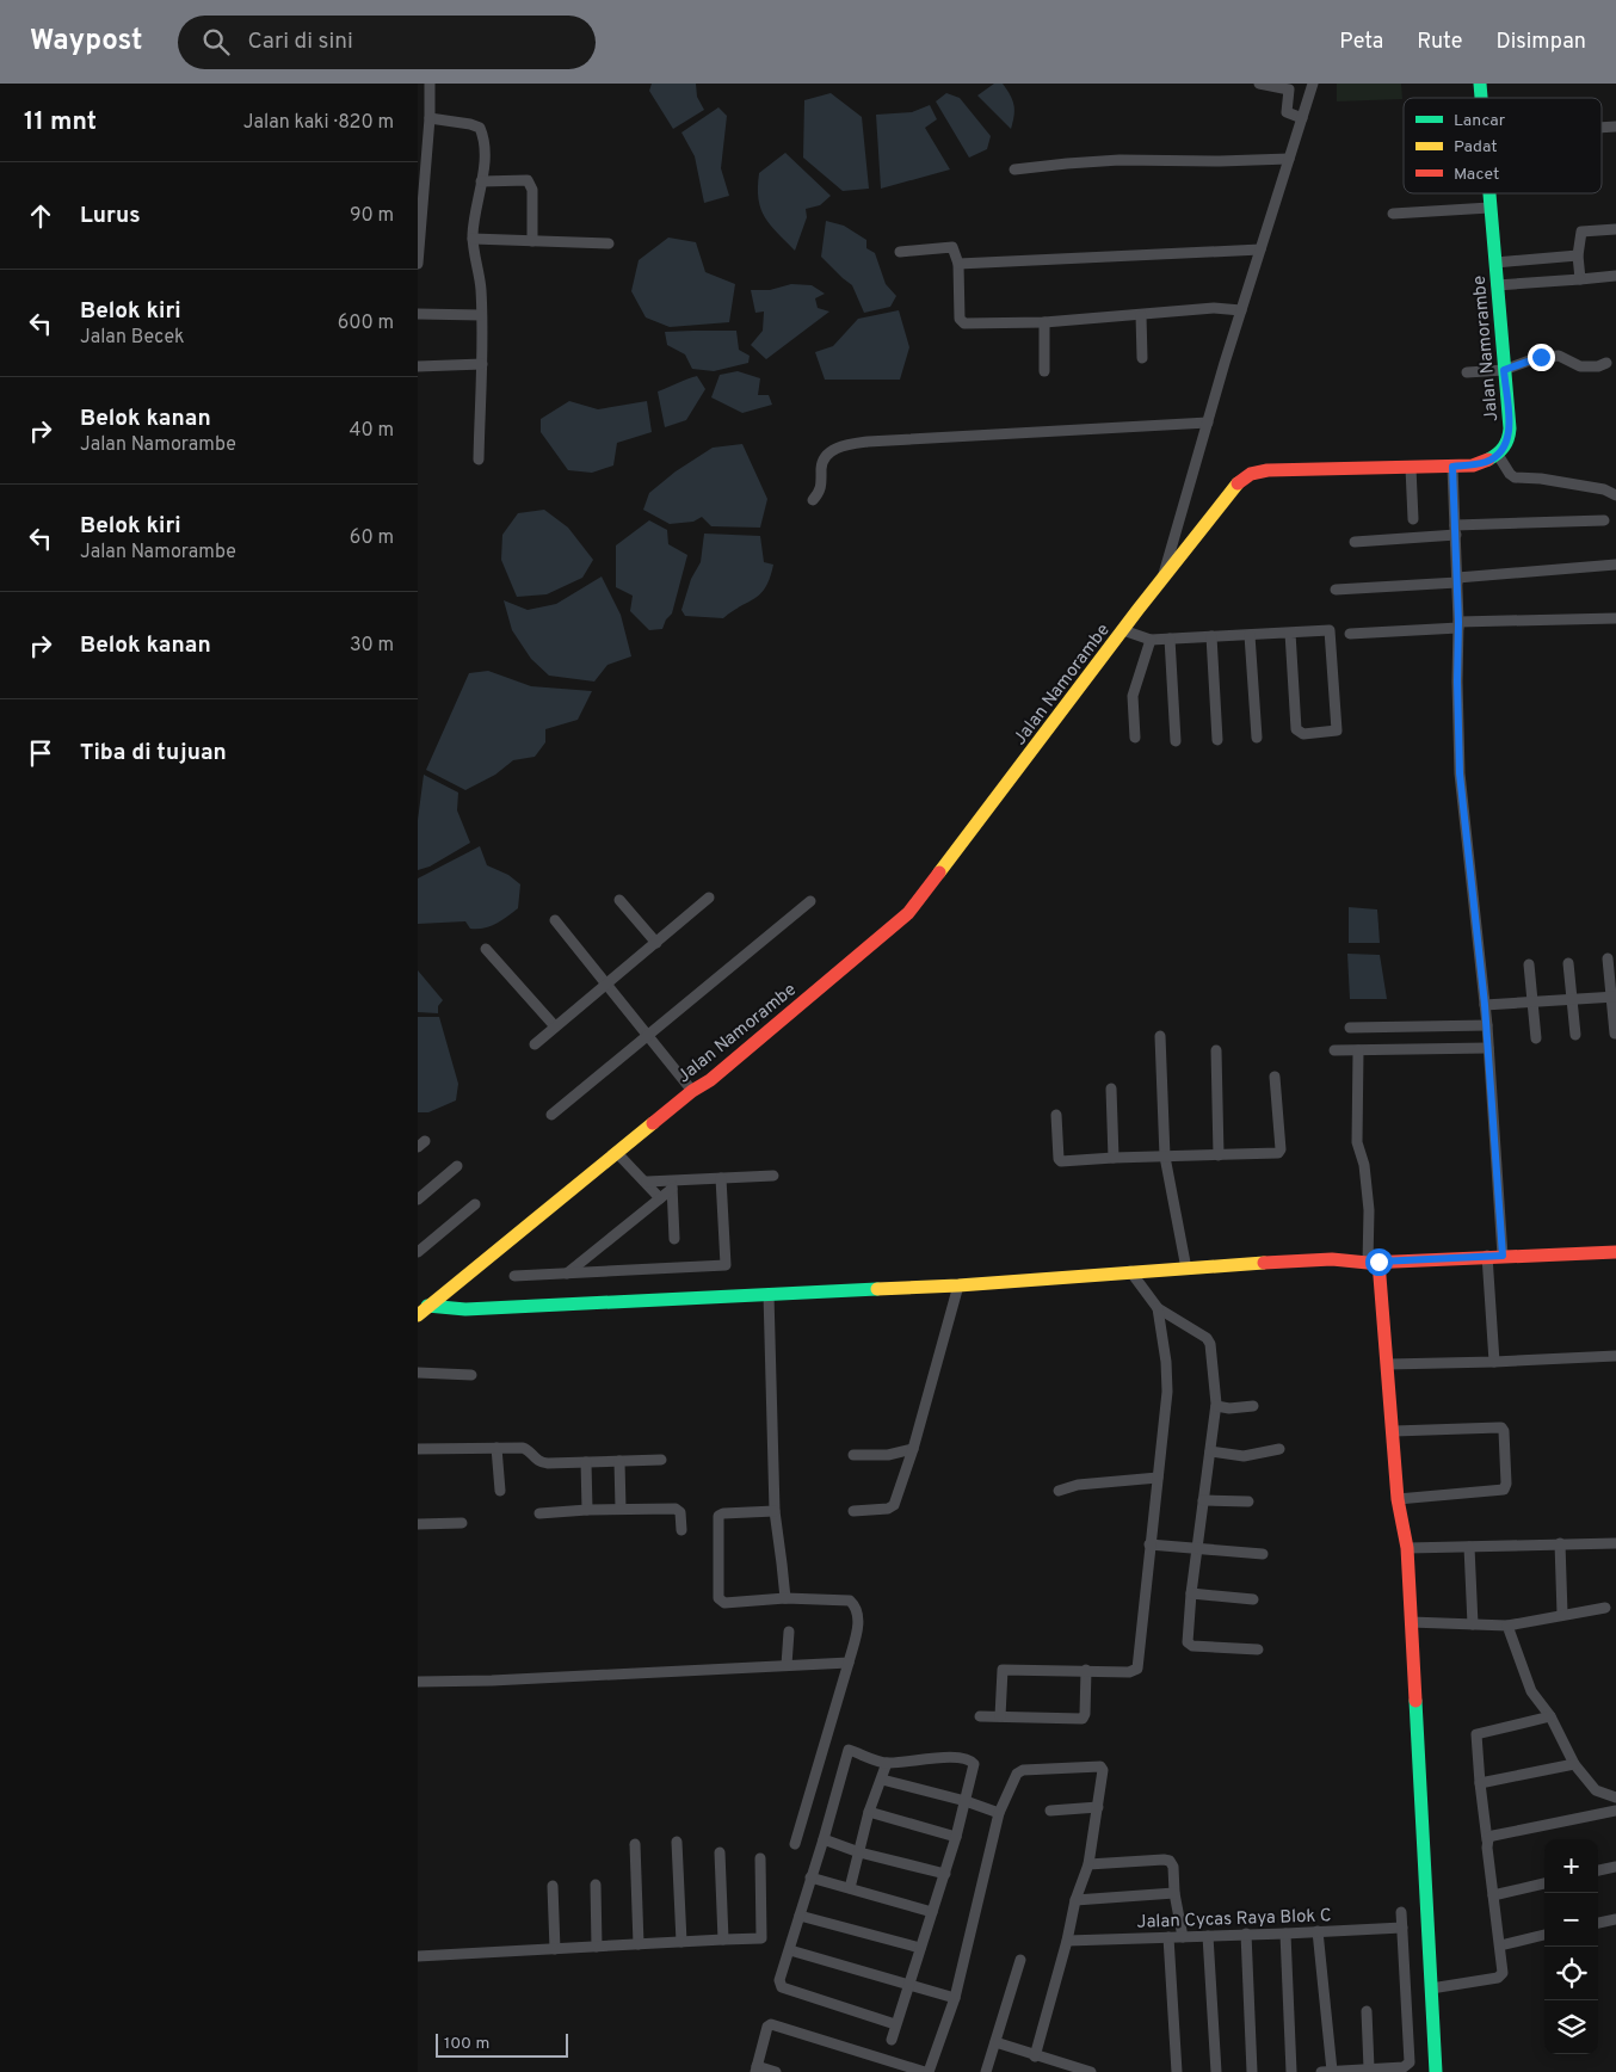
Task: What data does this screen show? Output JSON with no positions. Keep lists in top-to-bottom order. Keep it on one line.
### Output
{"streets":{"street":["Jalan Namorambe","Jalan Cycas Raya Blok C"]},"legend":["Lancar","Padat","Macet"],"scale_bar":"100 m","page":{"header":"Waypost","search":"Cari di sini","nav":["Peta","Rute","Disimpan"],"heading":["11 mnt","Jalan kaki · 820 m"],"list":[["Lurus","90 m"],["Belok kiri","Jalan Becek","600 m"],["Belok kanan","Jalan Namorambe","40 m"],["Belok kiri","Jalan Namorambe","60 m"],["Belok kanan","30 m"],"Tiba di tujuan"],"map_buttons":["+","−"],"scale":"100 m"}}
